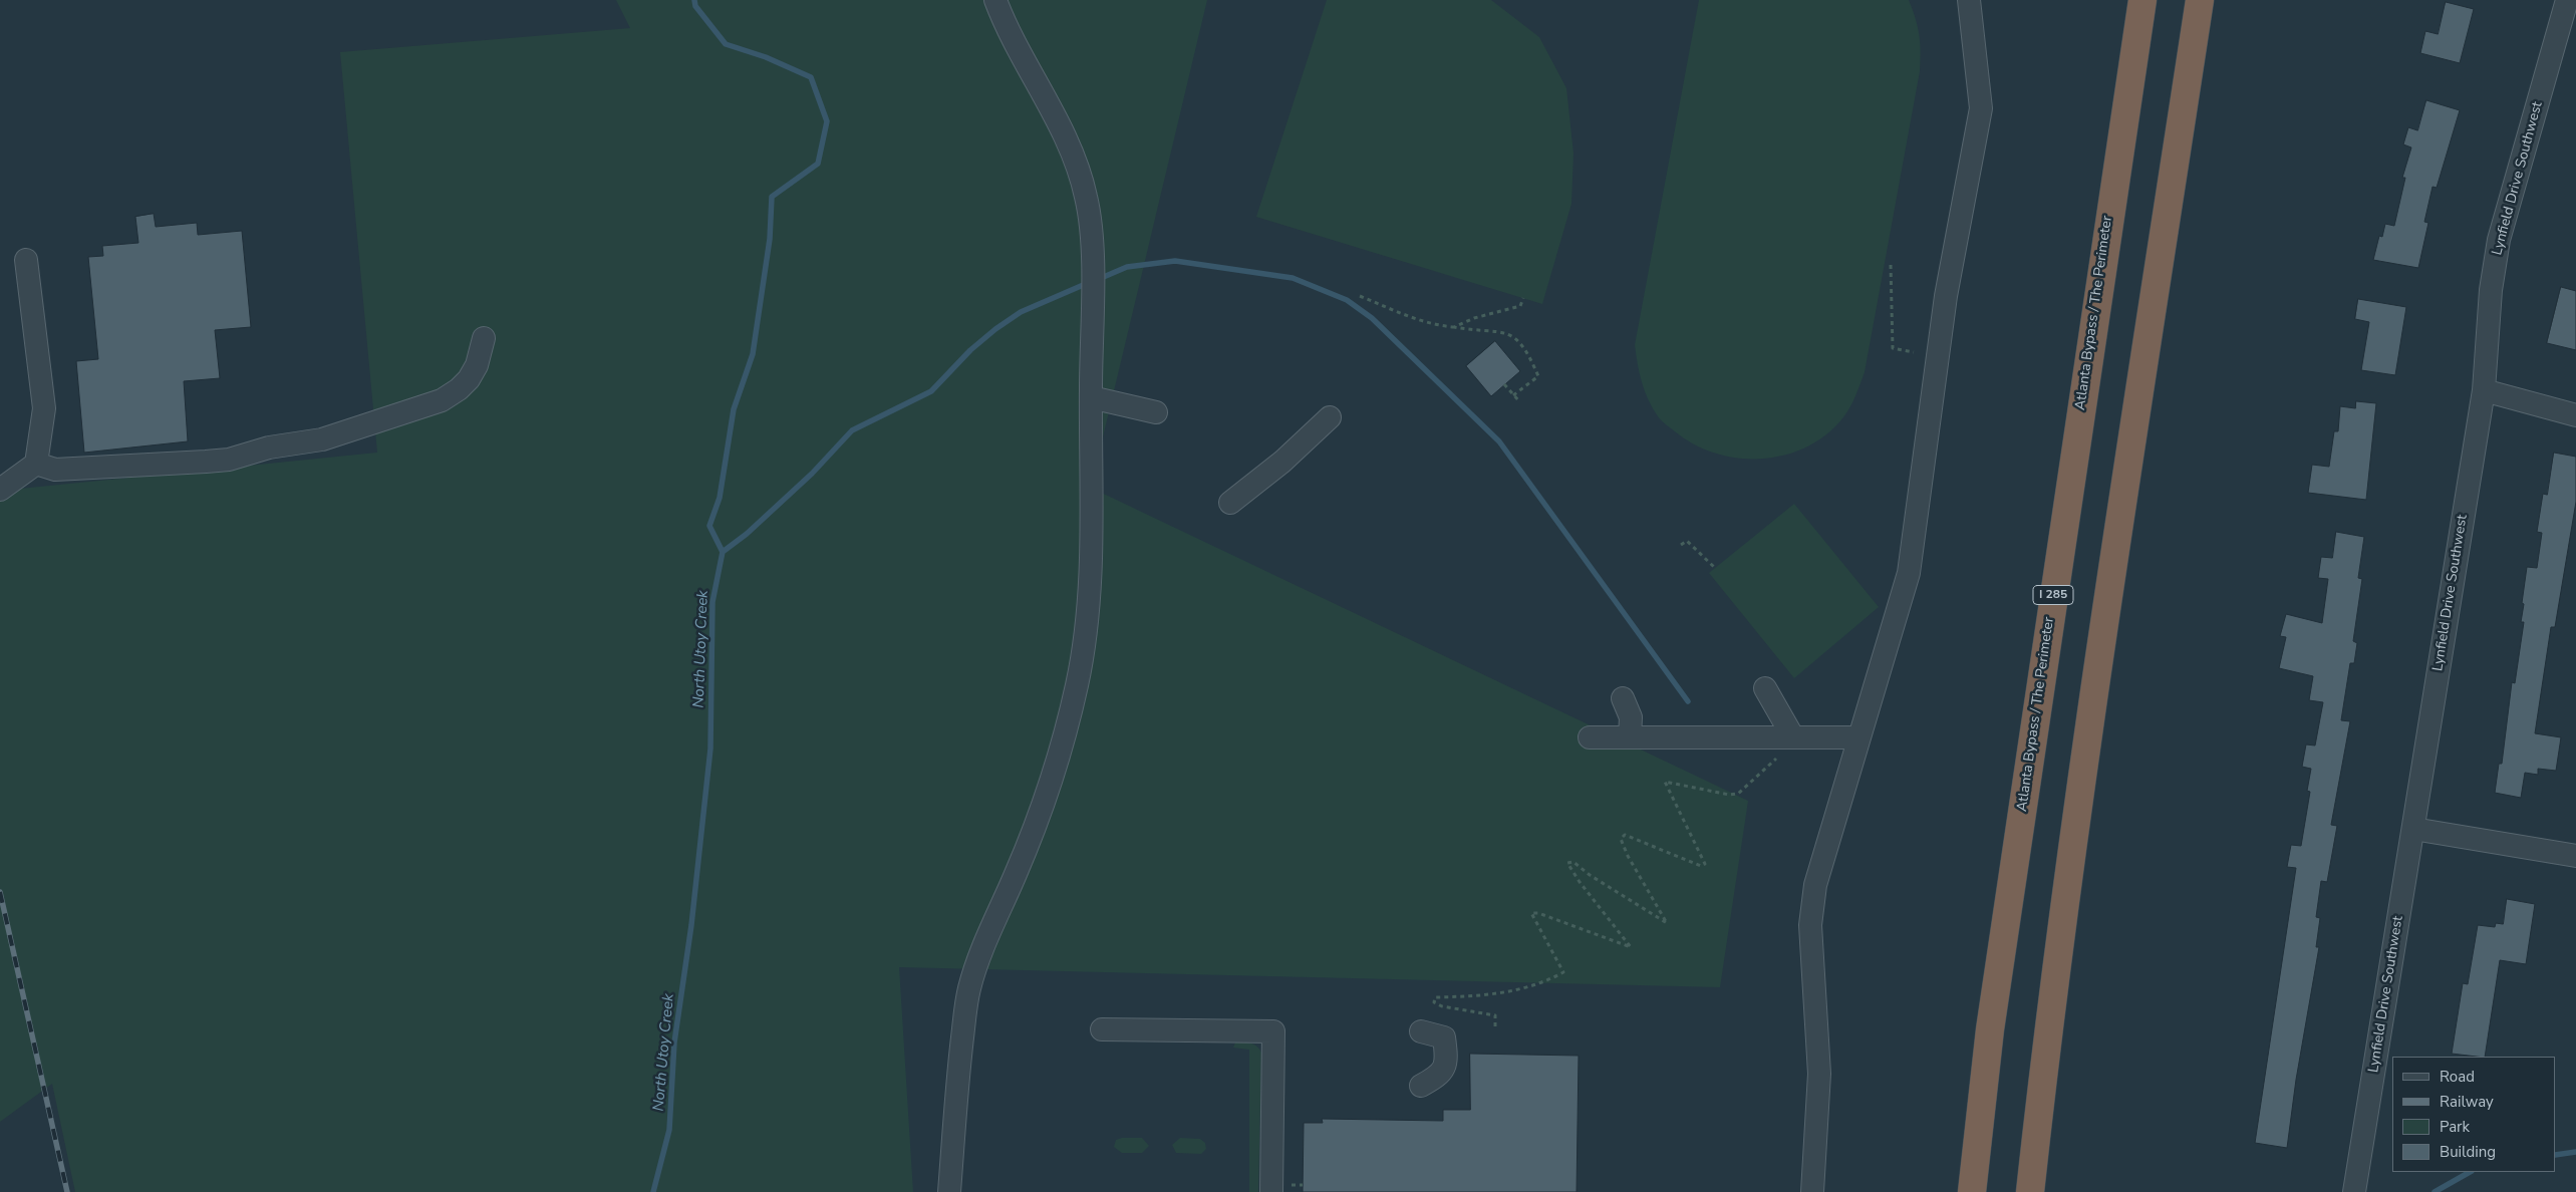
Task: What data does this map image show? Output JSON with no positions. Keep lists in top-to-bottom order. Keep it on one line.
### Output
{"streets":{"highway":["Atlanta Bypass / The Perimeter","I 285"],"street":["Lynfield Drive Southwest"]},"water":["North Utoy Creek"],"legend":["Road","Railway","Park","Building"]}
